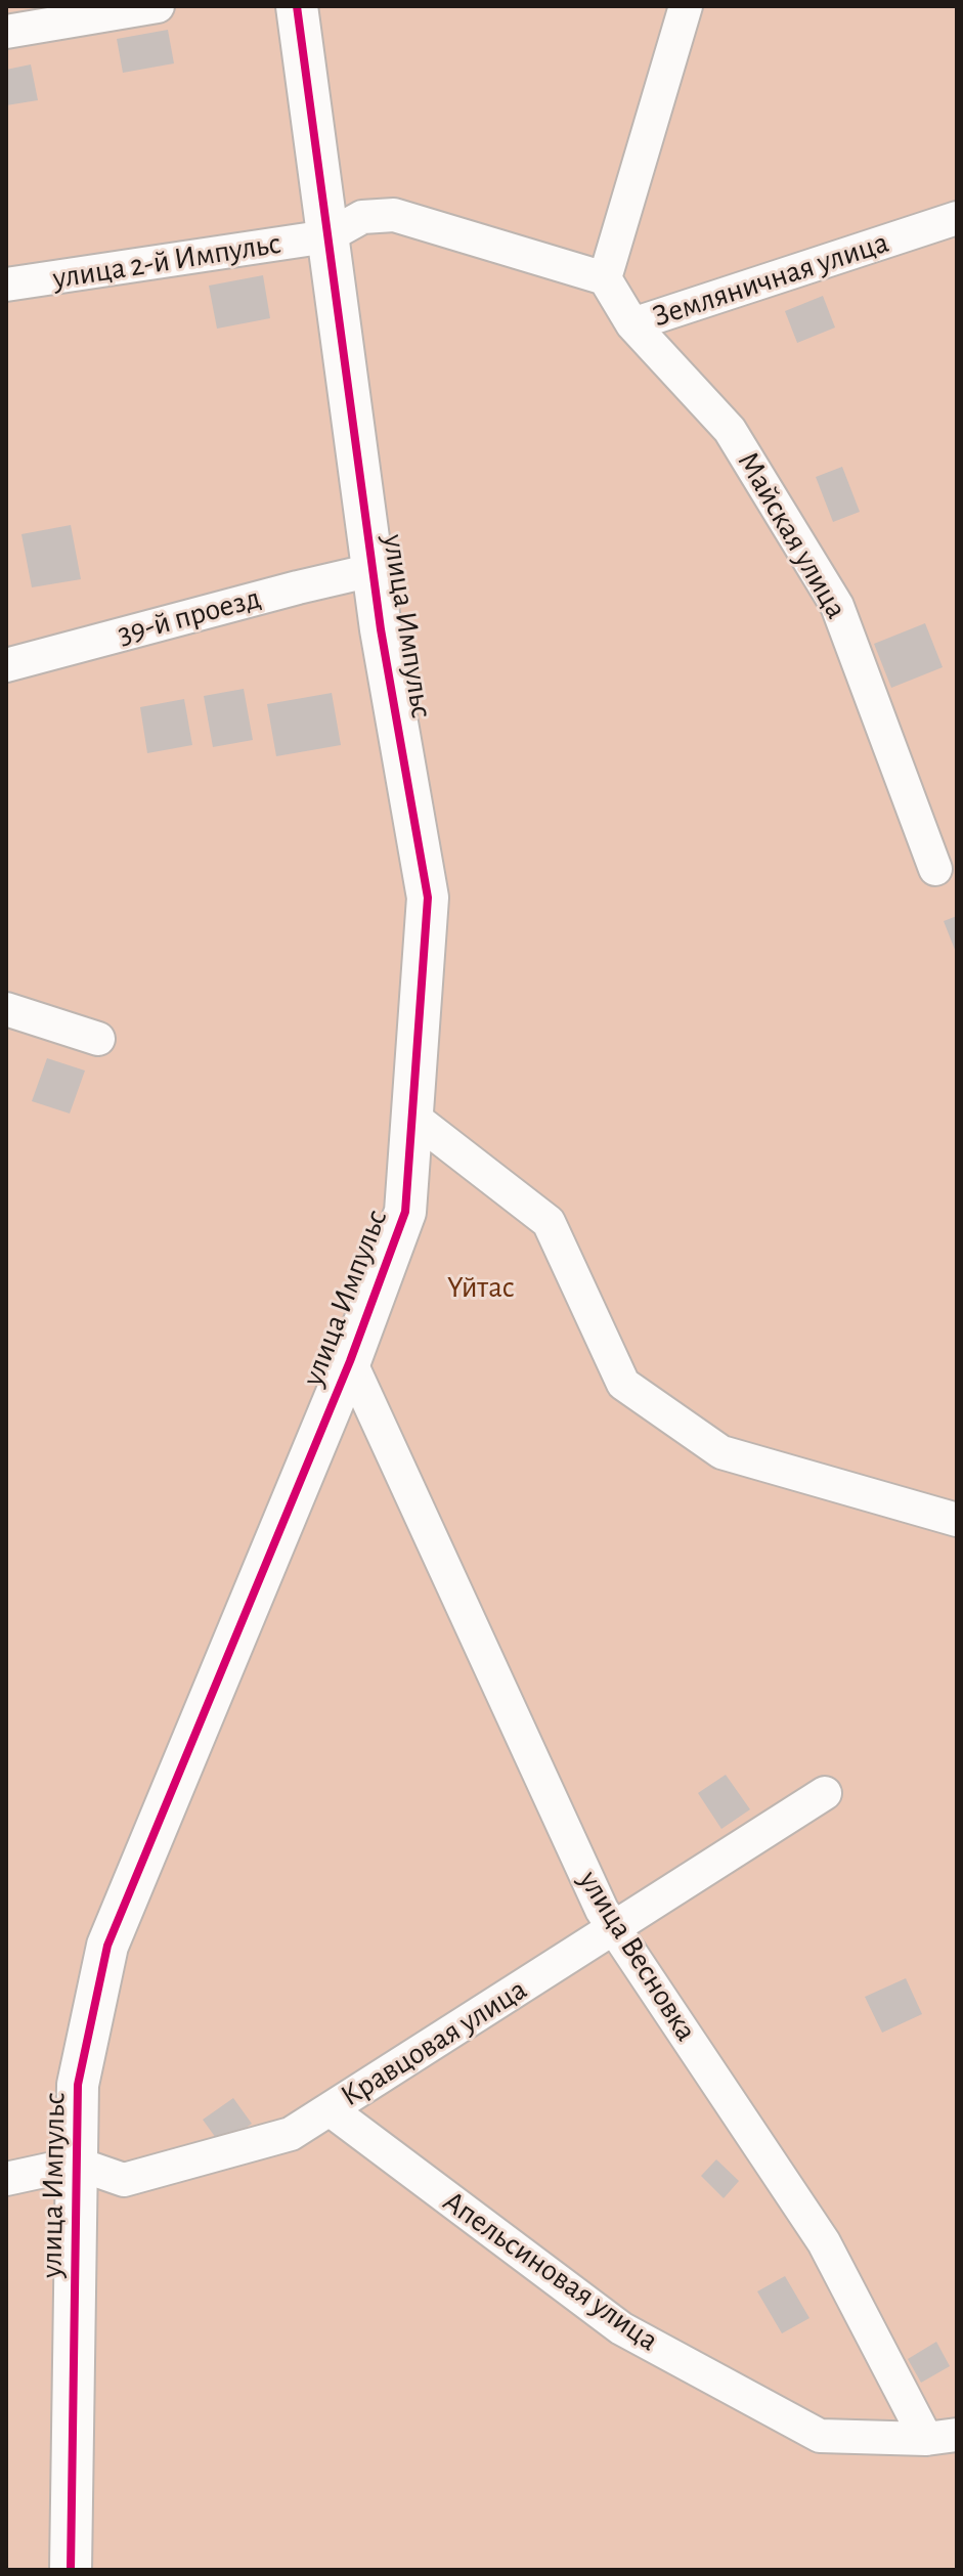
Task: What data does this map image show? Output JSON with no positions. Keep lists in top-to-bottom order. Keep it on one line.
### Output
{"streets":{"street":["улица 2-й Импульс","Земляничная улица","Майская улица","39-й проезд","улица Импульс","улица Весновка","Кравцовая улица","Апельсиновая улица"]},"crossings":[["улица 2-й Импульс","улица Импульс"],["Земляничная улица","Майская улица"],["39-й проезд","улица Импульс"],["улица Импульс","улица Весновка"],["улица Импульс","Кравцовая улица"],["улица Весновка","Кравцовая улица"],["улица Весновка","Апельсиновая улица"],["Кравцовая улица","Апельсиновая улица"]],"parks":["Үйтас"]}
